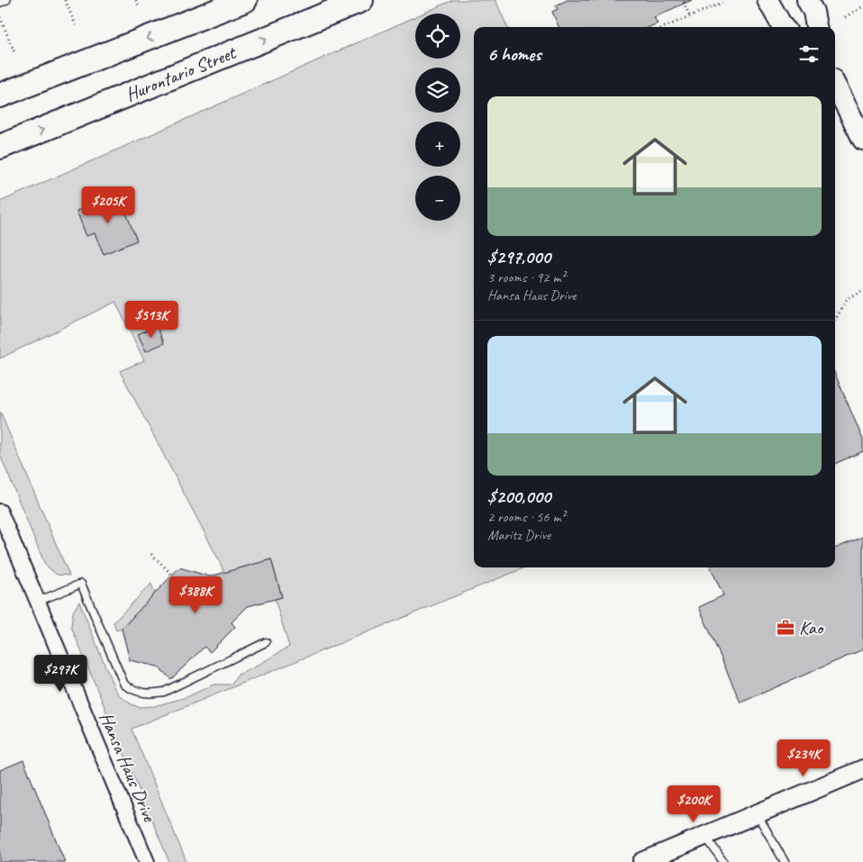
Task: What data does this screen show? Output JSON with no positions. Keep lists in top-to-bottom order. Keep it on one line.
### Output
{"streets":{"main road":["Hurontario Street"],"street":["Hansa Haus Drive"]},"places":{"office":["Kao"]},"page":{"map_buttons":["+","−"],"heading":"6 homes","list":[{"name":"$297,000","note":"3 rooms · 92 m² · Hansa Haus Drive"},{"name":"$200,000","note":"2 rooms · 56 m² · Maritz Drive"}],"price":["$205K","$513K","$388K","$297K","$234K","$200K"]}}
